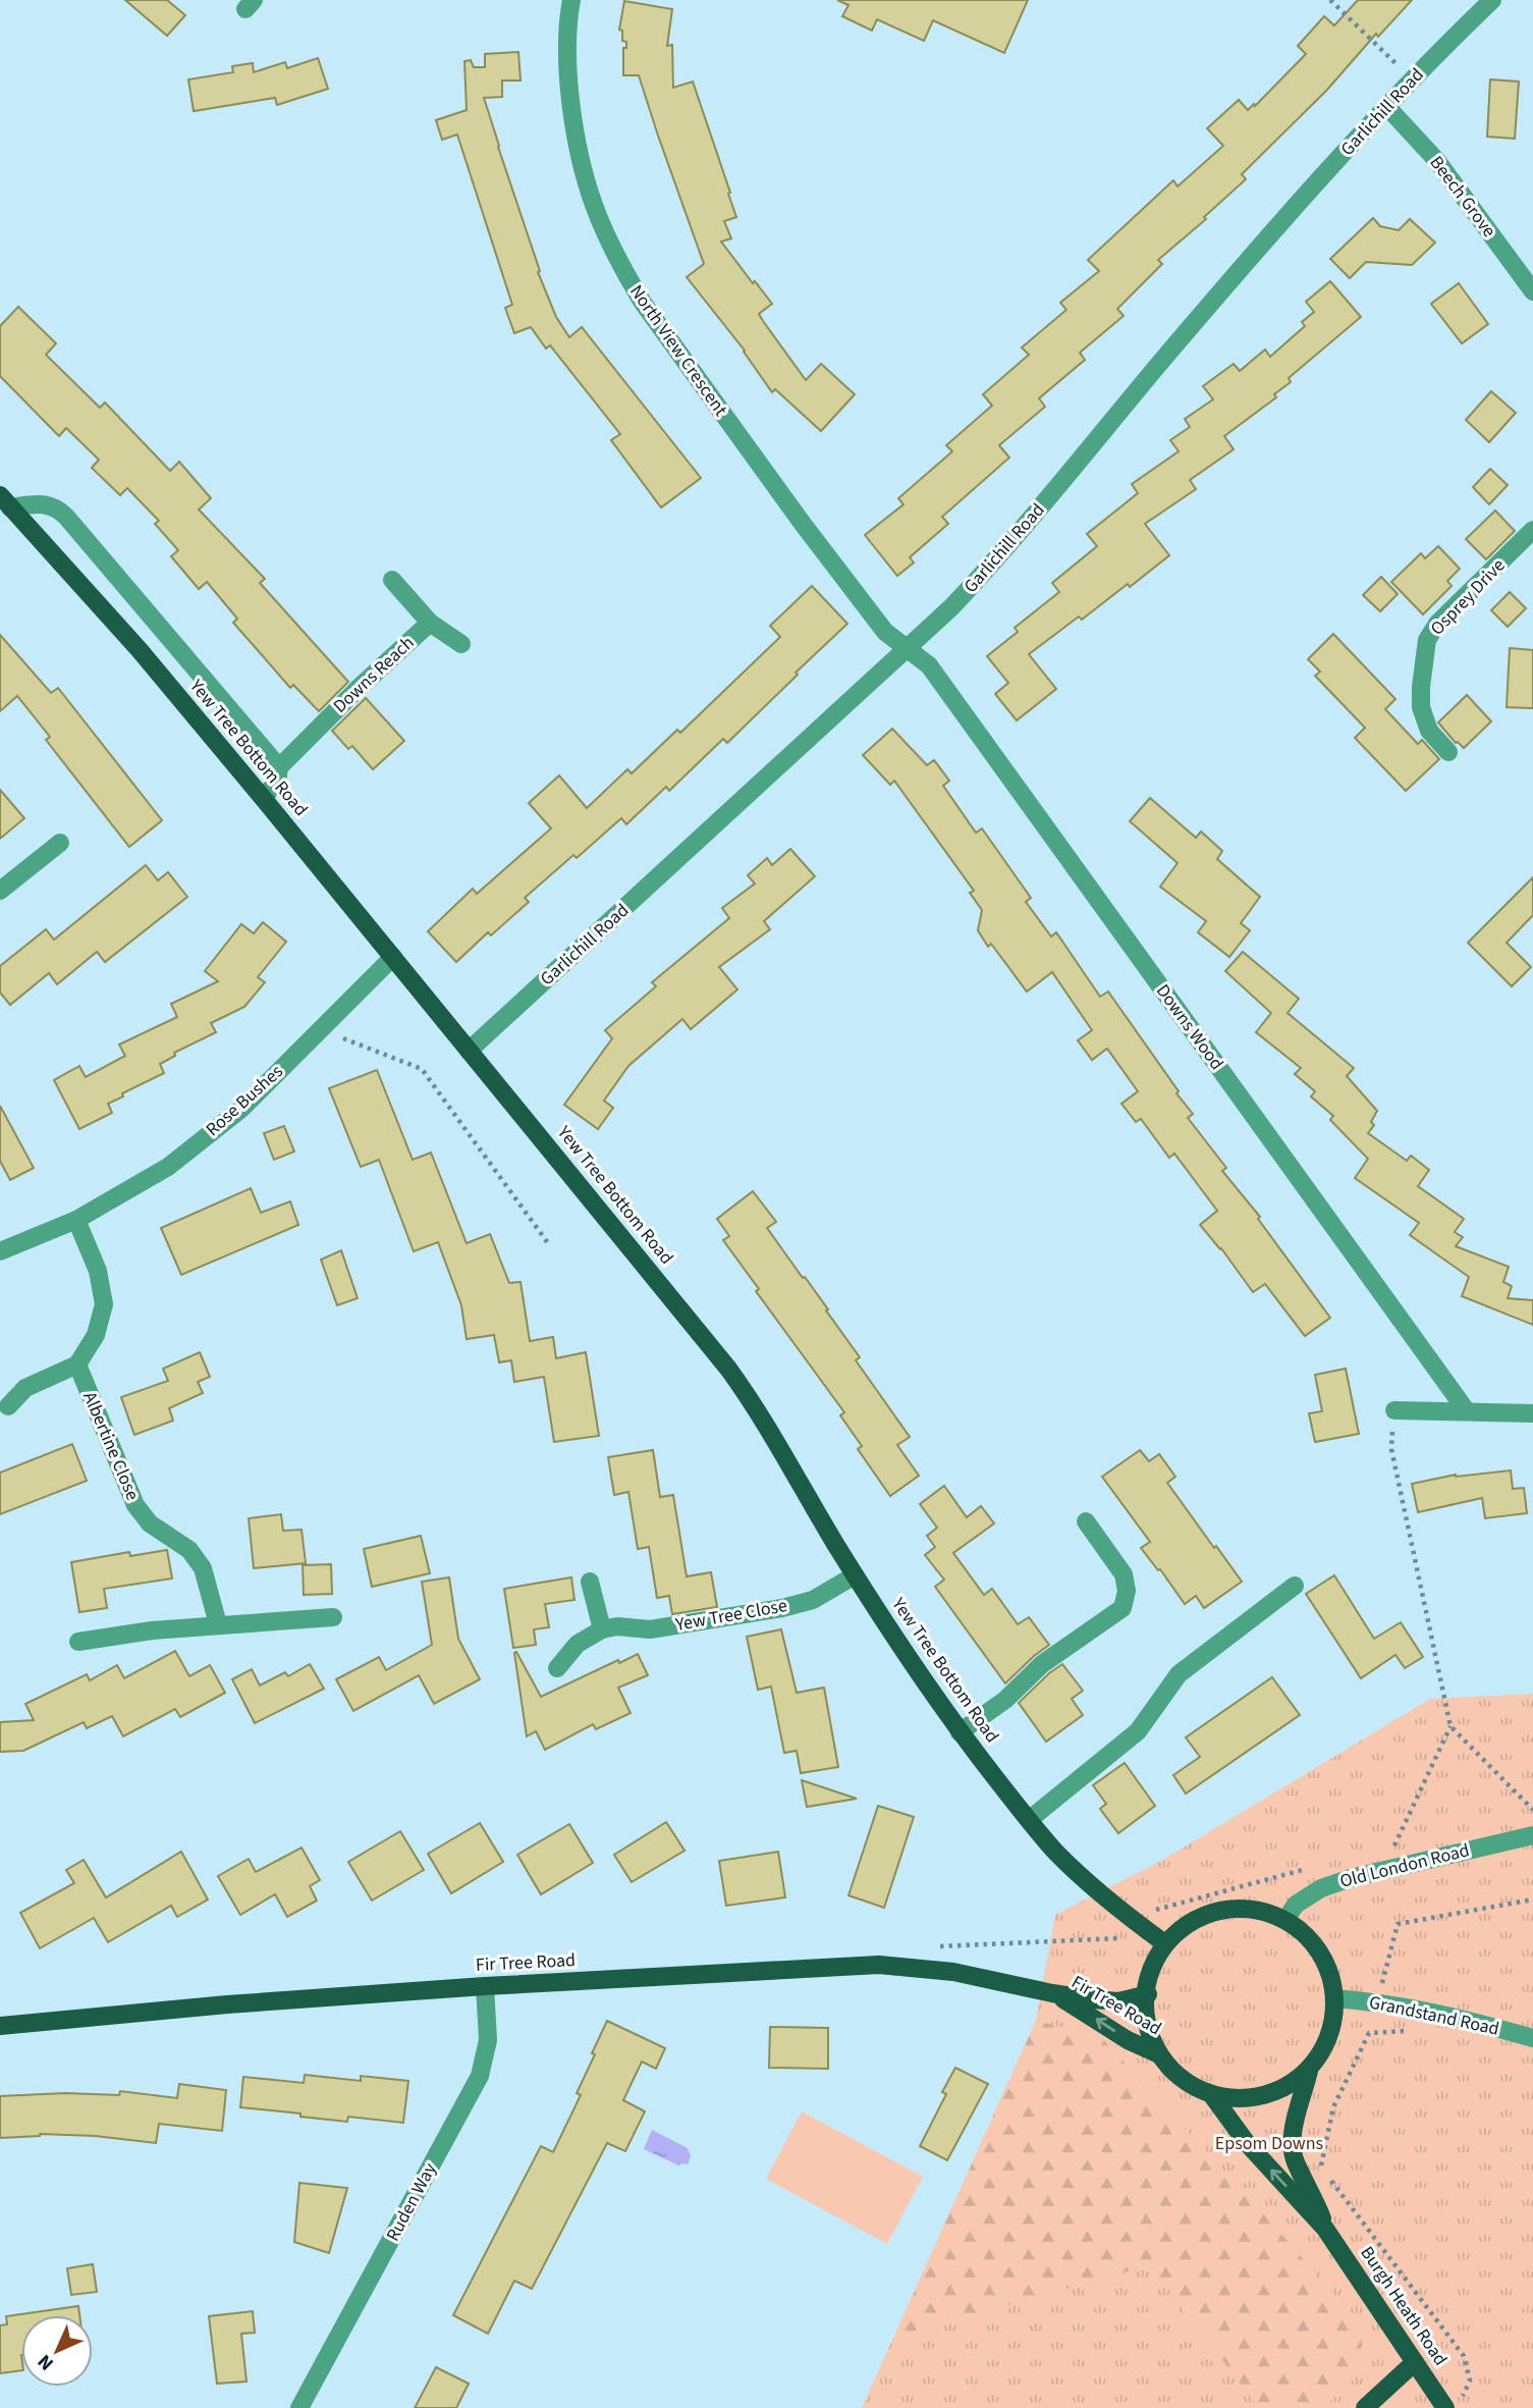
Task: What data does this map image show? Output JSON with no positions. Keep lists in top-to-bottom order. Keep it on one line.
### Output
{"streets":{"main road":["Yew Tree Bottom Road","Fir Tree Road","Burgh Heath Road"],"street":["Garlichill Road","Beech Grove","North View Crescent","Osprey Drive","Downs Reach","Downs Wood","Rose Bushes","Albertine Close","Yew Tree Close","Old London Road","Grandstand Road","Ruden Way"]},"crossings":[["Garlichill Road","Beech Grove"],["Garlichill Road","North View Crescent"],["Garlichill Road","Yew Tree Bottom Road"],["Garlichill Road","Downs Wood"],["North View Crescent","Downs Wood"],["Downs Reach","Yew Tree Bottom Road"],["Yew Tree Bottom Road","Rose Bushes"],["Yew Tree Bottom Road","Yew Tree Close"],["Yew Tree Bottom Road","Old London Road"],["Yew Tree Bottom Road","Fir Tree Road"],["Yew Tree Bottom Road","Grandstand Road"],["Yew Tree Bottom Road","Burgh Heath Road"],["Old London Road","Fir Tree Road"],["Old London Road","Grandstand Road"],["Old London Road","Burgh Heath Road"],["Fir Tree Road","Grandstand Road"],["Fir Tree Road","Ruden Way"],["Fir Tree Road","Burgh Heath Road"],["Grandstand Road","Burgh Heath Road"]],"parks":["Epsom Downs"],"north":"bottom left"}
